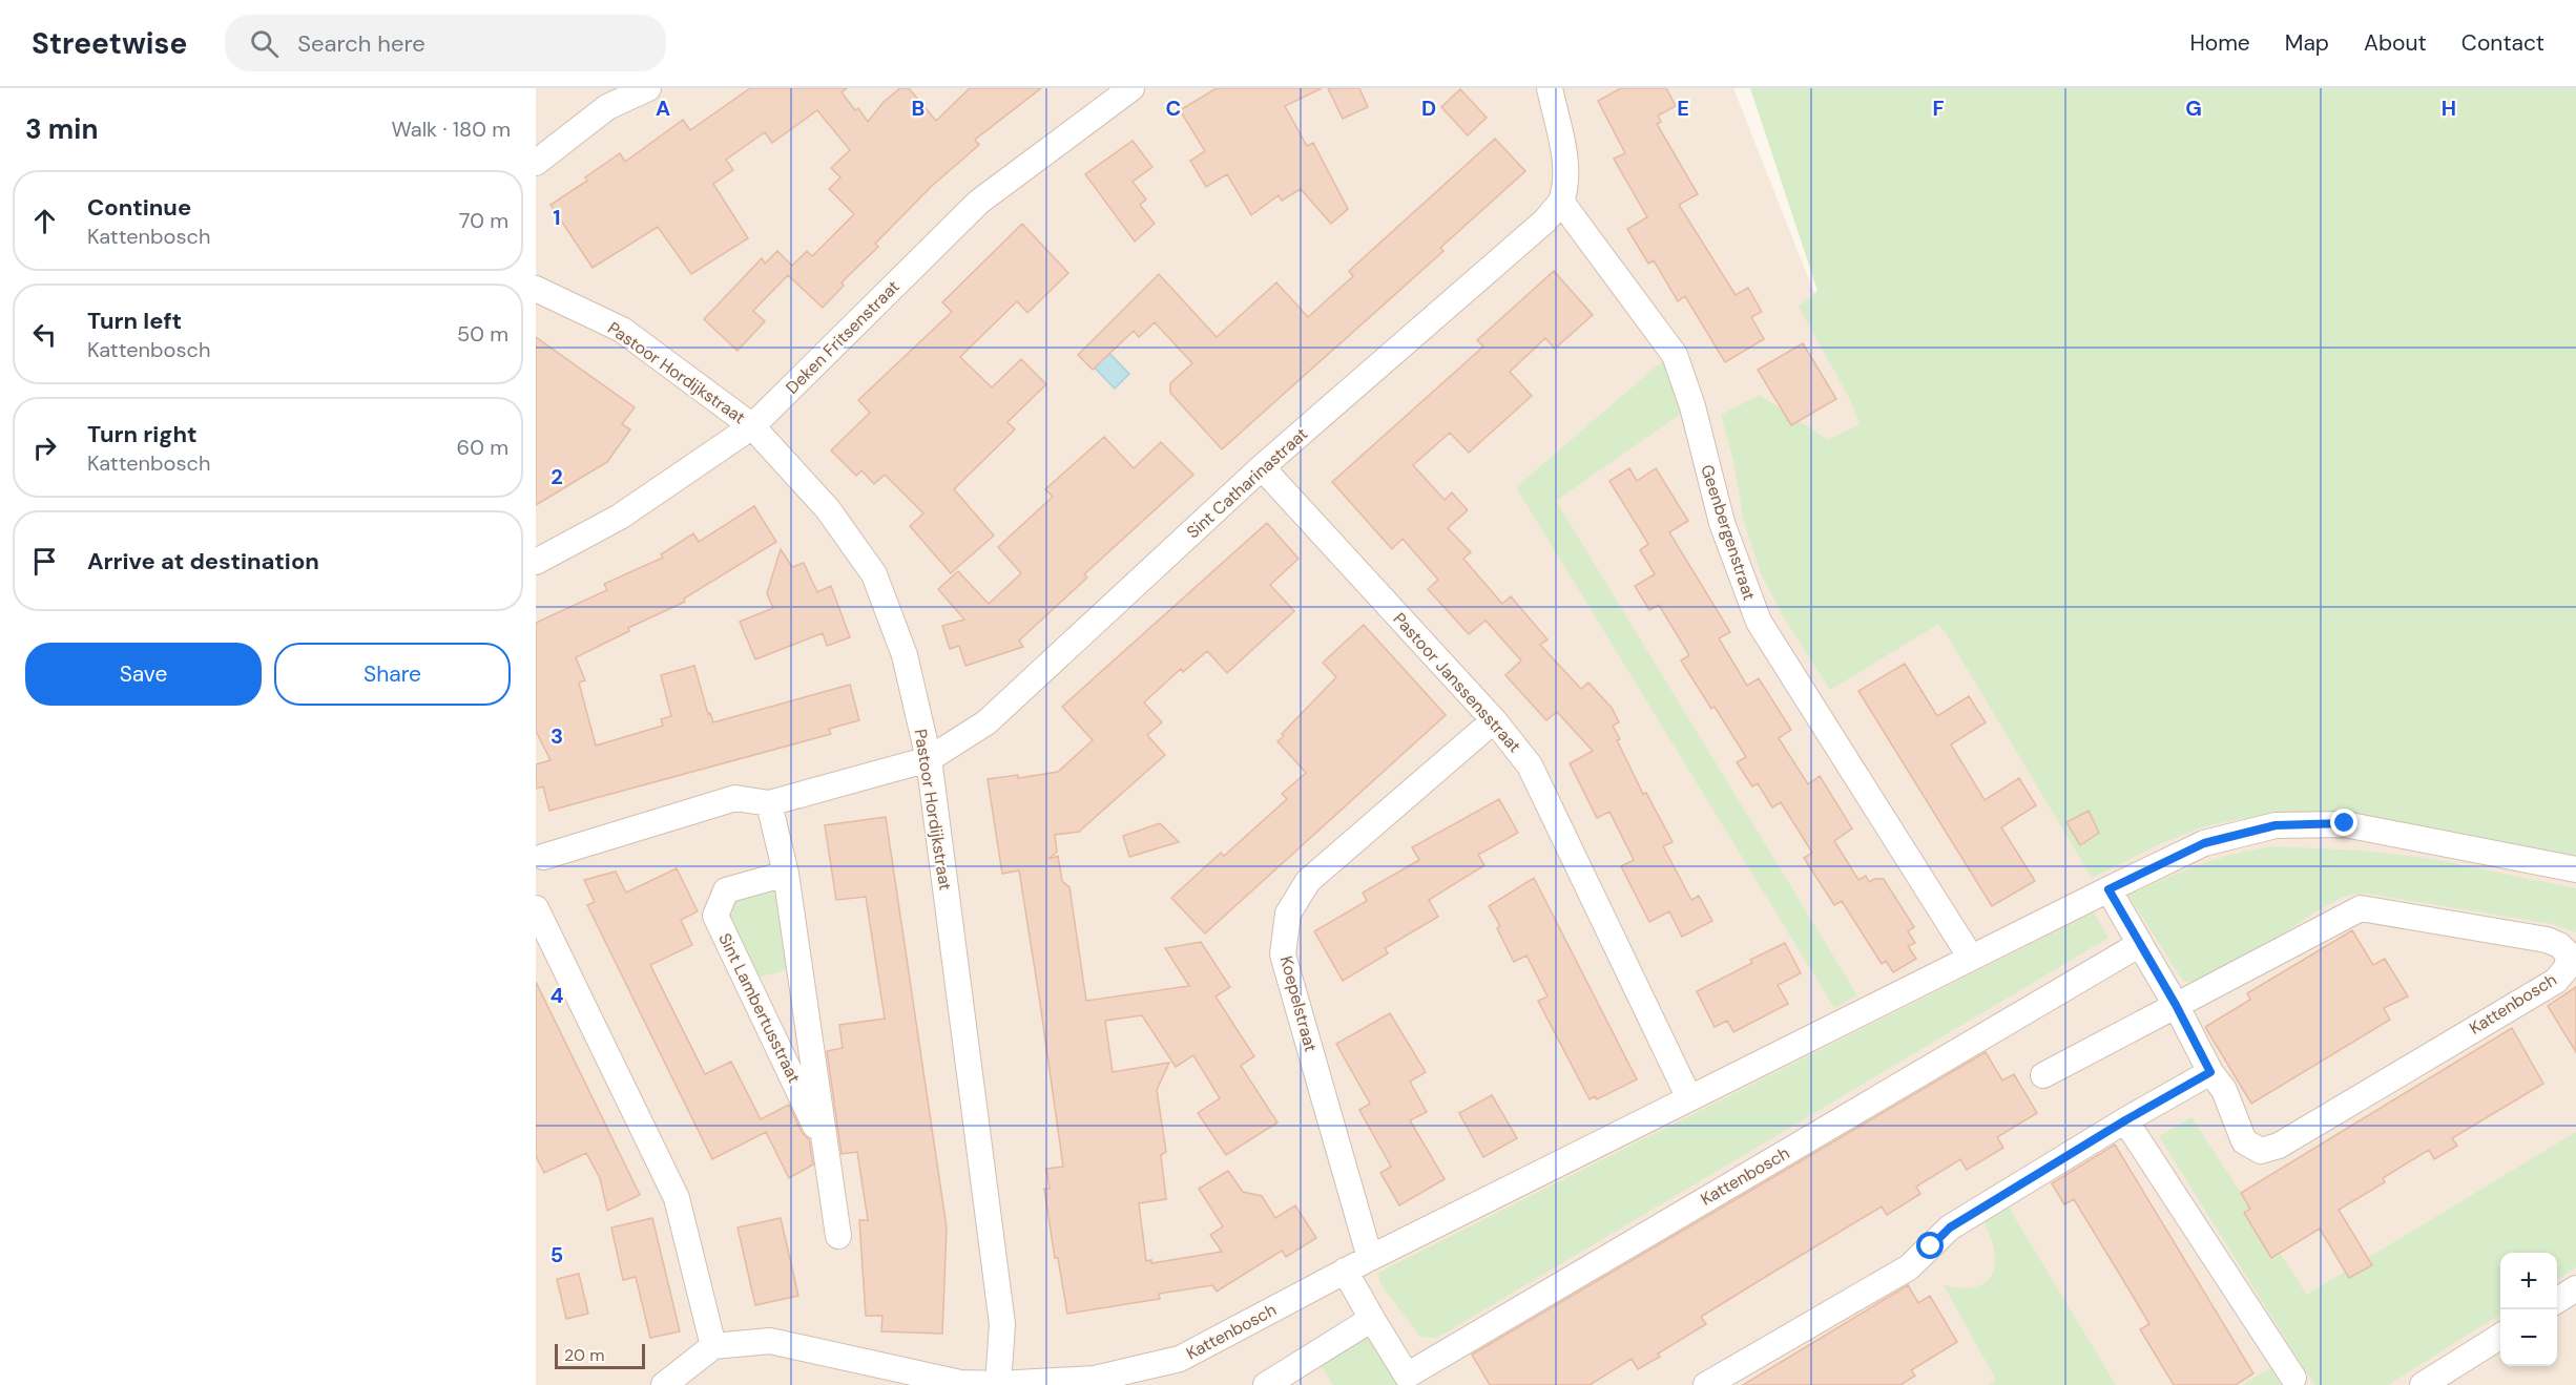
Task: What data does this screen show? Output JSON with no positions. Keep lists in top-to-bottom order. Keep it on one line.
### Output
{"streets":{"street":["Deken Fritsenstraat","Pastoor Hordijkstraat","Sint Catharinastraat","Geenbergenstraat","Pastoor Janssensstraat","Koepelstraat","Kattenbosch","Sint Lambertusstraat"]},"crossings":[["Deken Fritsenstraat","Pastoor Hordijkstraat"],["Pastoor Hordijkstraat","Sint Catharinastraat"],["Pastoor Hordijkstraat","Kattenbosch"],["Sint Catharinastraat","Geenbergenstraat"],["Sint Catharinastraat","Pastoor Janssensstraat"],["Geenbergenstraat","Kattenbosch"],["Pastoor Janssensstraat","Koepelstraat"],["Pastoor Janssensstraat","Kattenbosch"],["Koepelstraat","Kattenbosch"]],"scale_bar":"20 m","page":{"header":"Streetwise","search":"Search here","nav":["Home","Map","About","Contact"],"heading":["3 min","Walk · 180 m"],"list":[["Continue","Kattenbosch","70 m"],["Turn left","Kattenbosch","50 m"],["Turn right","Kattenbosch","60 m"],"Arrive at destination"],"buttons":["Save","Share"],"map_buttons":["+","−"],"scale":"20 m"},"grid":{"columns":["A","B","C","D","E","F","G","H"],"rows":["1","2","3","4","5"]}}
